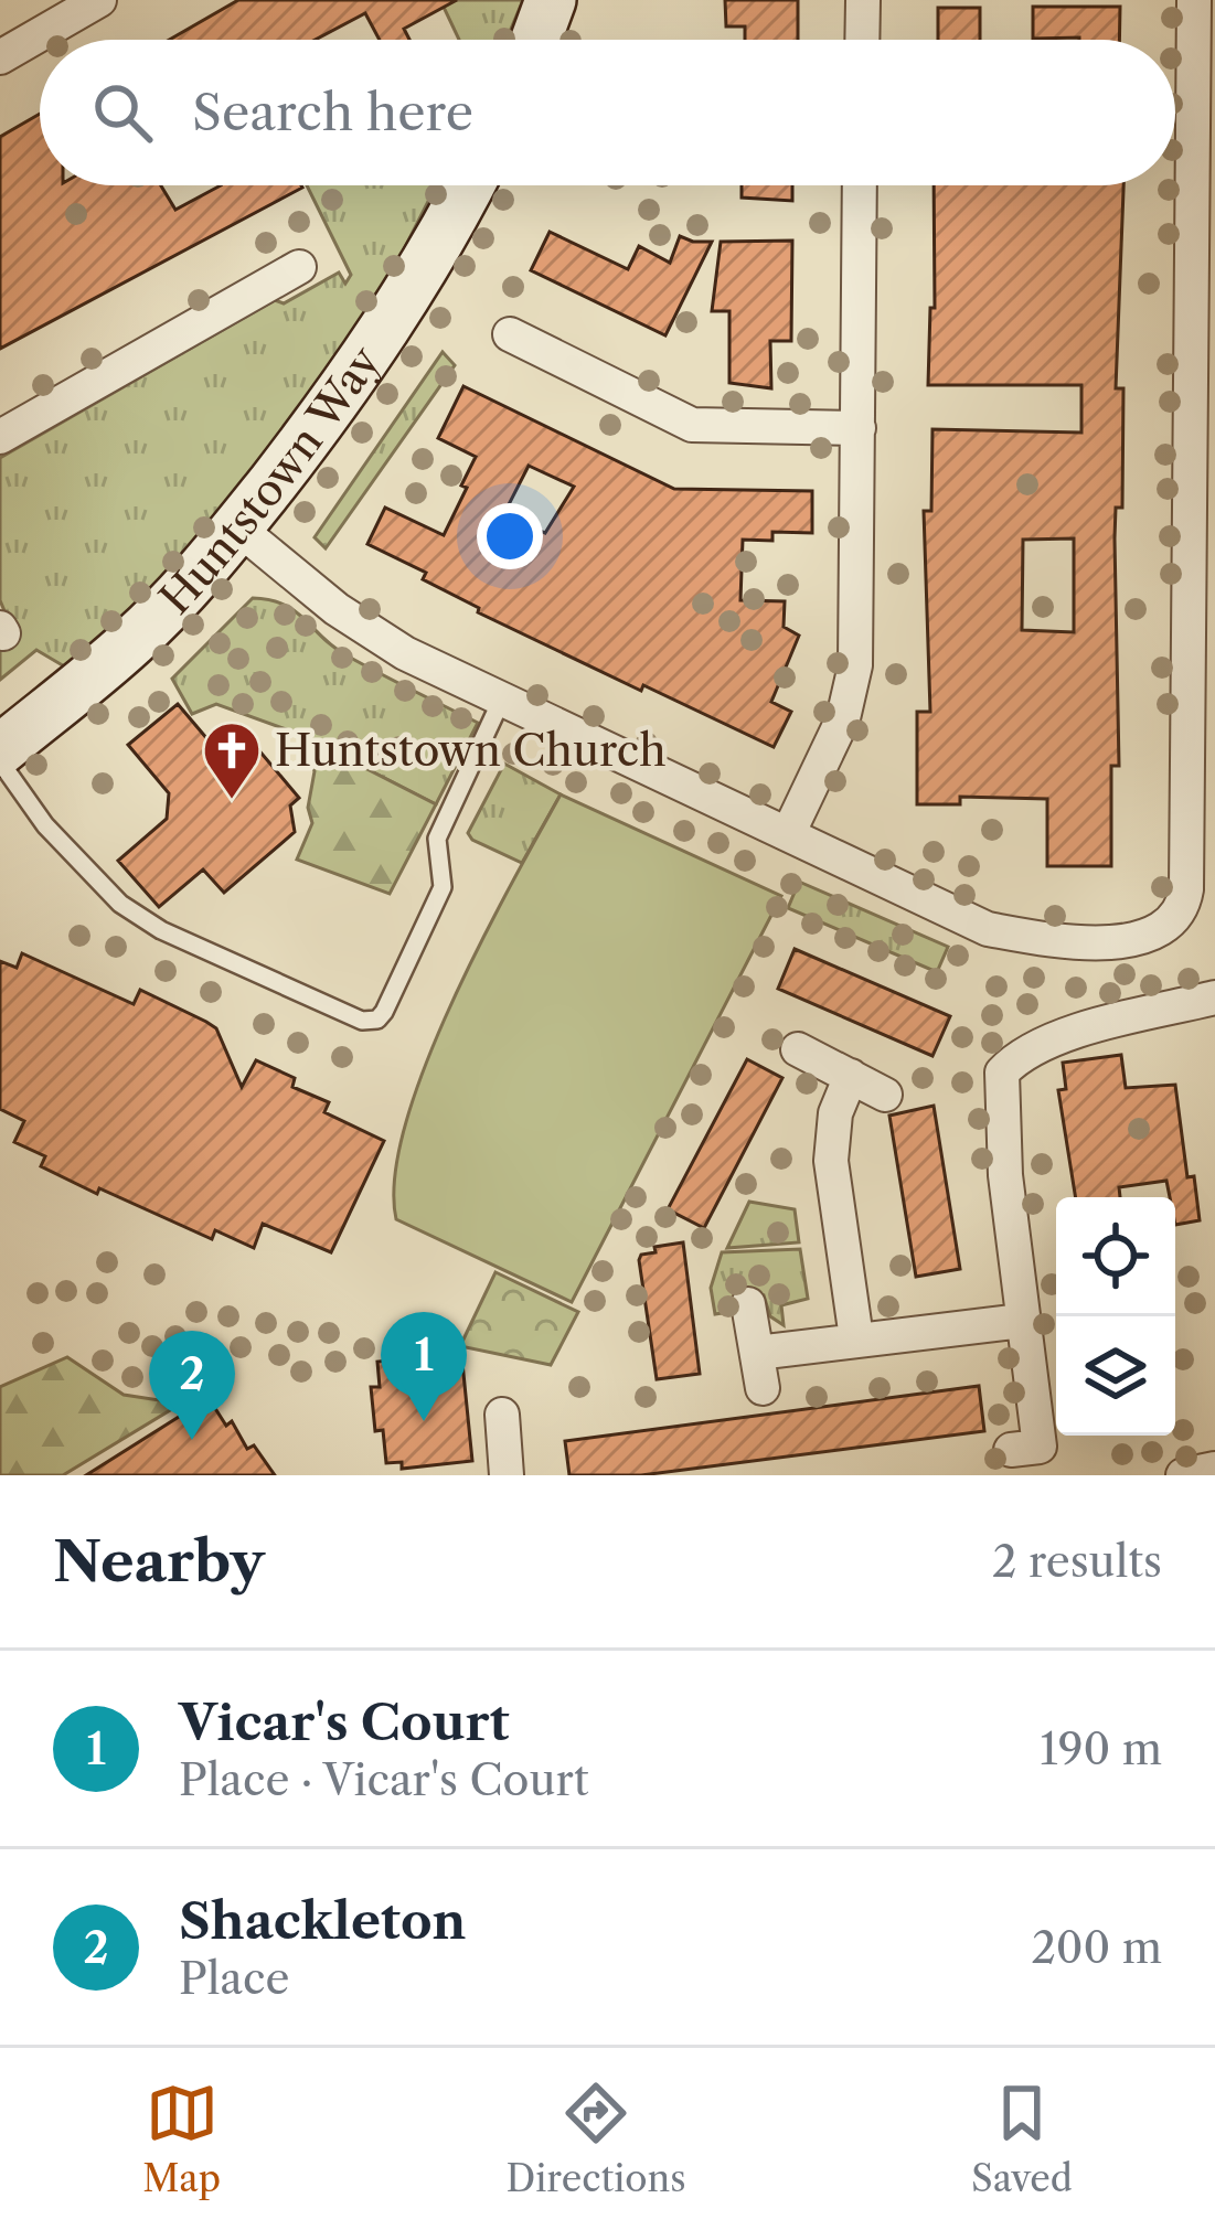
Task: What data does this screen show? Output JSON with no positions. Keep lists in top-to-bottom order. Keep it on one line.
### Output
{"streets":{"street":["Huntstown Way"]},"places":{"church":["Huntstown Church"]},"page":{"search":"Search here","pins":["1","2"],"heading":["Nearby","2 results"],"list":[{"mark":"1","name":"Vicar's Court","note":"Place · Vicar's Court","value":"190 m"},{"mark":"2","name":"Shackleton","note":"Place","value":"200 m"}],"nav":["Map","Directions","Saved"]}}
